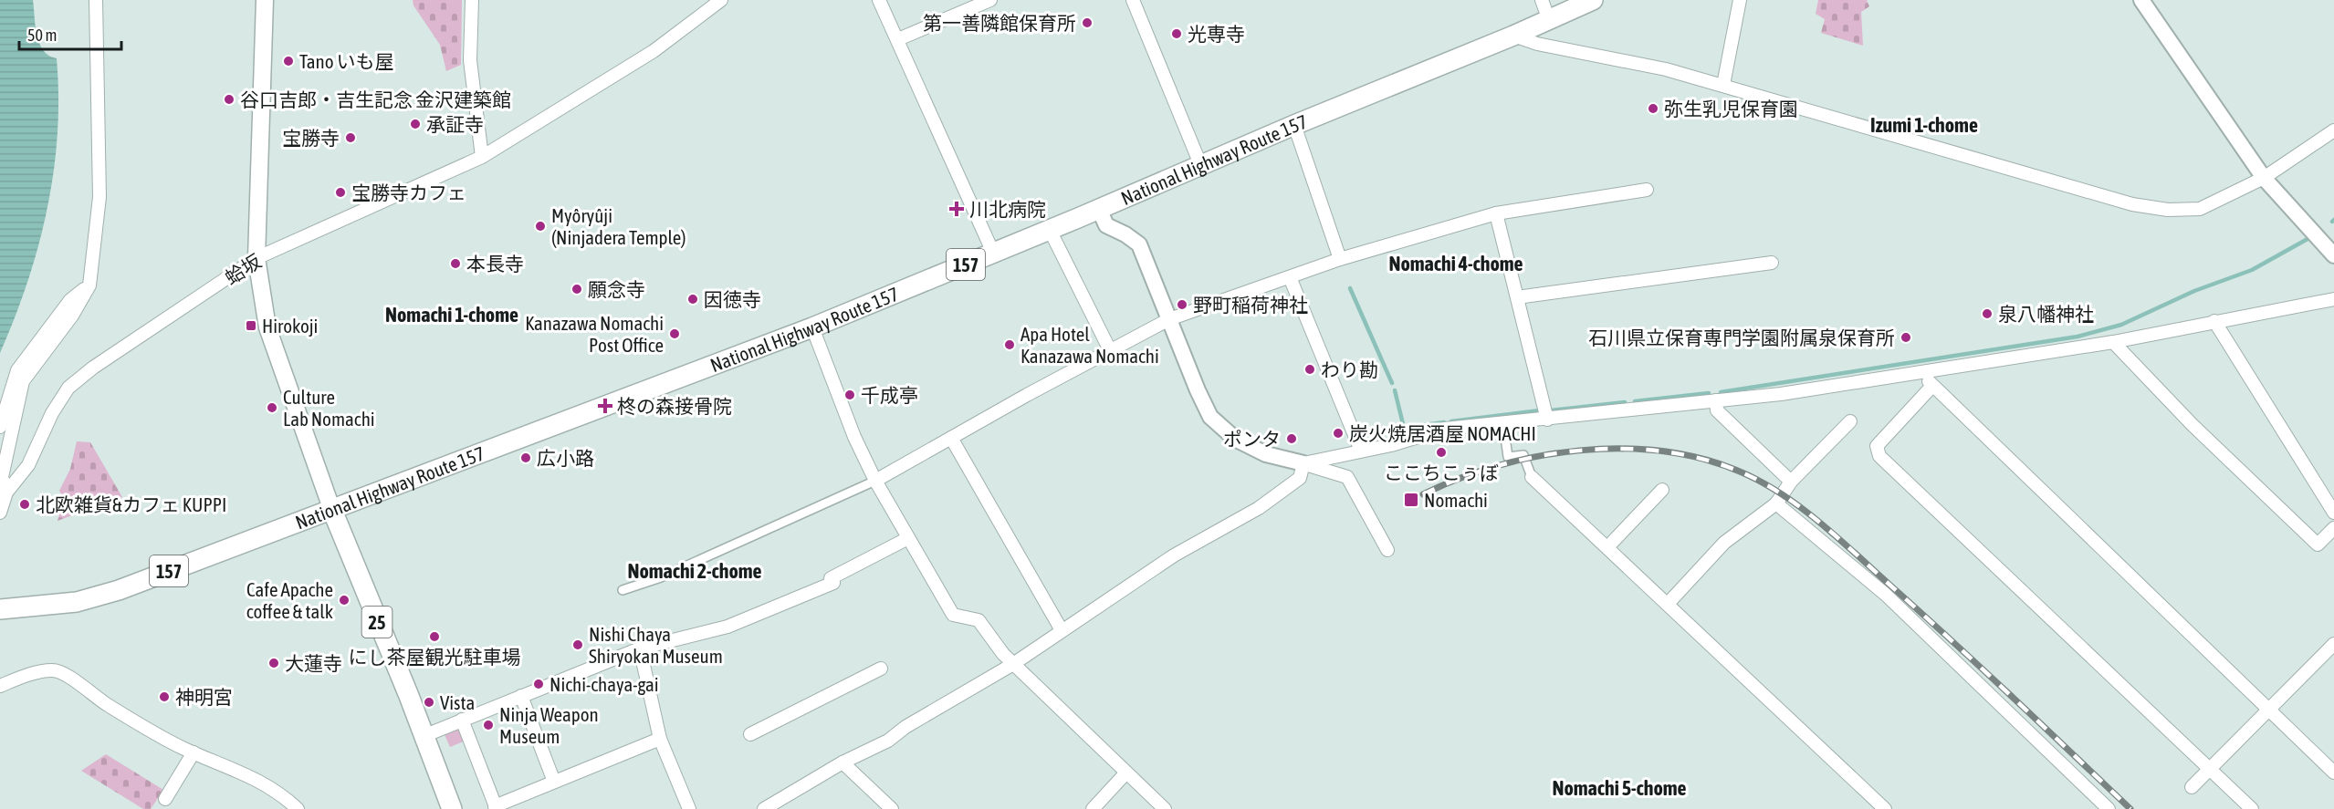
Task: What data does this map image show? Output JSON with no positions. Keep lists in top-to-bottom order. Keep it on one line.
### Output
{"streets":{"main road":["National Highway Route 157","157","25"],"street":["蛤坂"]},"crossings":[["National Highway Route 157","25"]],"districts":["Izumi 1-chome","Nomachi 4-chome","Nomachi 1-chome","Nomachi 2-chome","Nomachi 5-chome"],"places":{"other":["第一善隣館保育所","光専寺","Tano いも屋","谷口吉郎・吉生記念 金沢建築館","弥生乳児保育園","承証寺","宝勝寺","宝勝寺カフェ","Myôryûji (Ninjadera Temple)","本長寺","願念寺","因徳寺","野町稲荷神社","泉八幡神社","Kanazawa Nomachi Post Office","石川県立保育専門学園附属泉保育所","Apa Hotel Kanazawa Nomachi","わり勘","千成亭","Culture Lab Nomachi","炭火焼居酒屋 NOMACHI","ポンタ","ここちこぅぼ","広小路","北欧雑貨&カフェ KUPPI","Cafe Apache coffee & talk","にし茶屋観光駐車場","Nishi Chaya Shiryokan Museum","大蓮寺","Nichi-chaya-gai","神明宮","Vista","Ninja Weapon Museum"],"health":["川北病院","柊の森接骨院"],"transit":["Hirokoji","Nomachi"]},"scale_bar":"50 m"}
